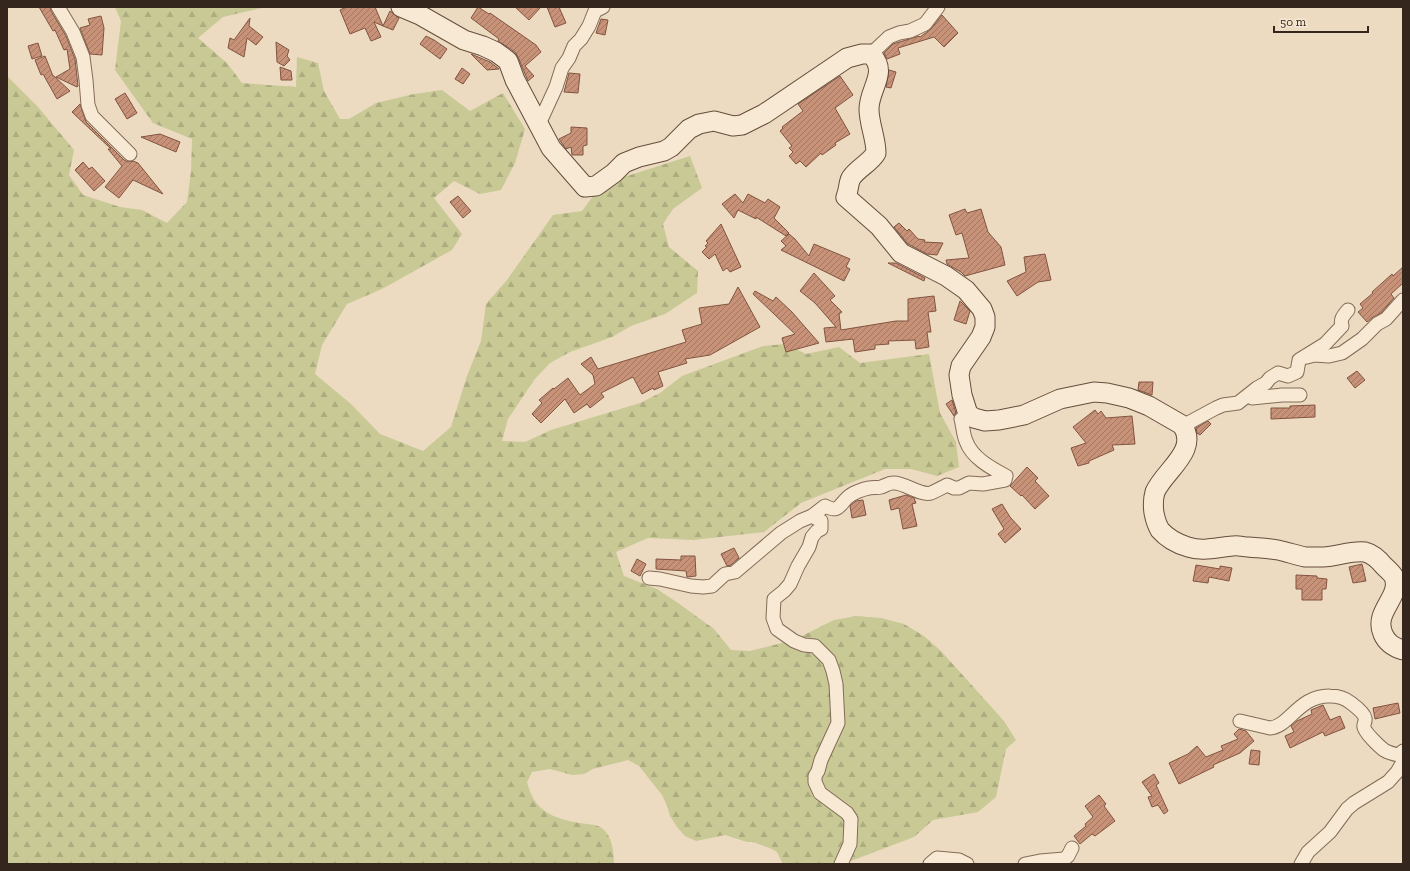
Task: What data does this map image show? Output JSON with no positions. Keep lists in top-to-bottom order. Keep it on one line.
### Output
{"scale_bar":"50 m"}
